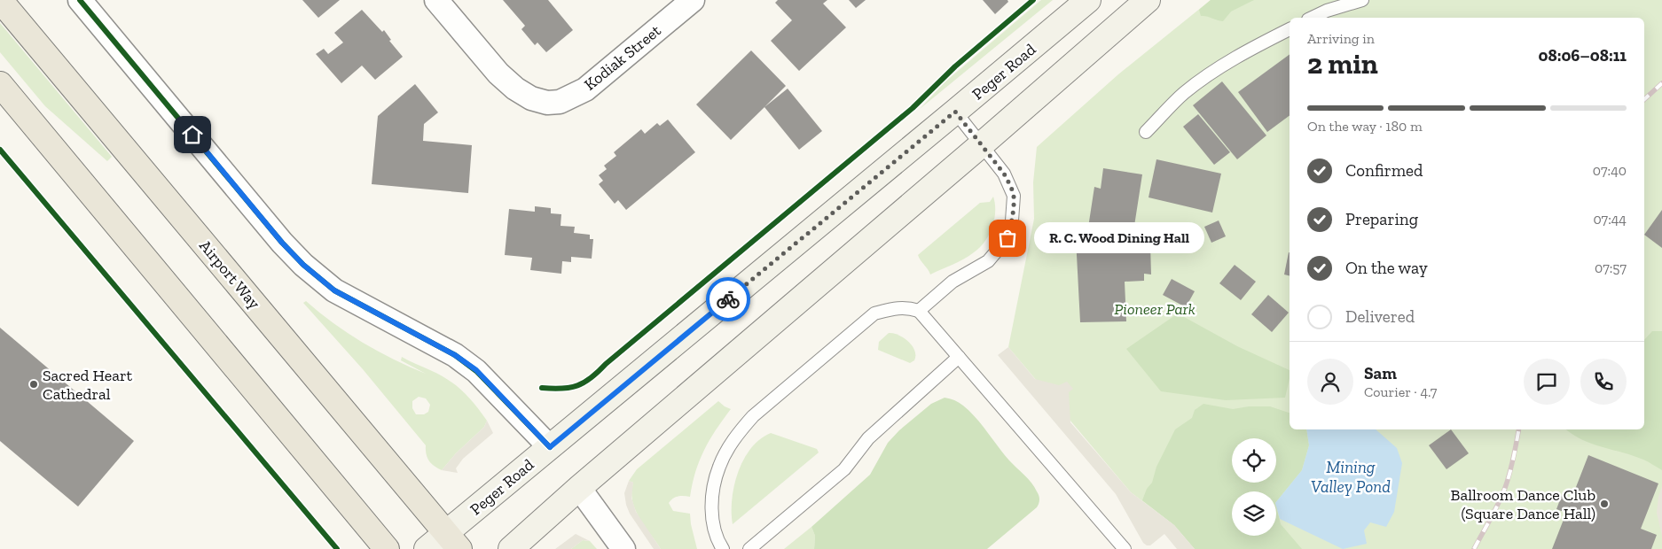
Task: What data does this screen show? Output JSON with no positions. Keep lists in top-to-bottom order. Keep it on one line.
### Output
{"streets":{"main road":["Peger Road","Airport Way"],"street":["Kodiak Street"]},"crossings":[["Peger Road","Airport Way"]],"water":["Mining Valley Pond"],"parks":["Pioneer Park"],"places":["R. C. Wood Dining Hall","Sacred Heart Cathedral","Ballroom Dance Club (Square Dance Hall)"],"page":{"heading":["2 min","Arriving in","08:06–08:11"],"panel":["Sam","Courier · 4.7"],"bar":"On the way · 180 m","list":[["Confirmed","07:40"],["Preparing","07:44"],["On the way","07:57"],"Delivered"],"bubble":"R. C. Wood Dining Hall"}}
